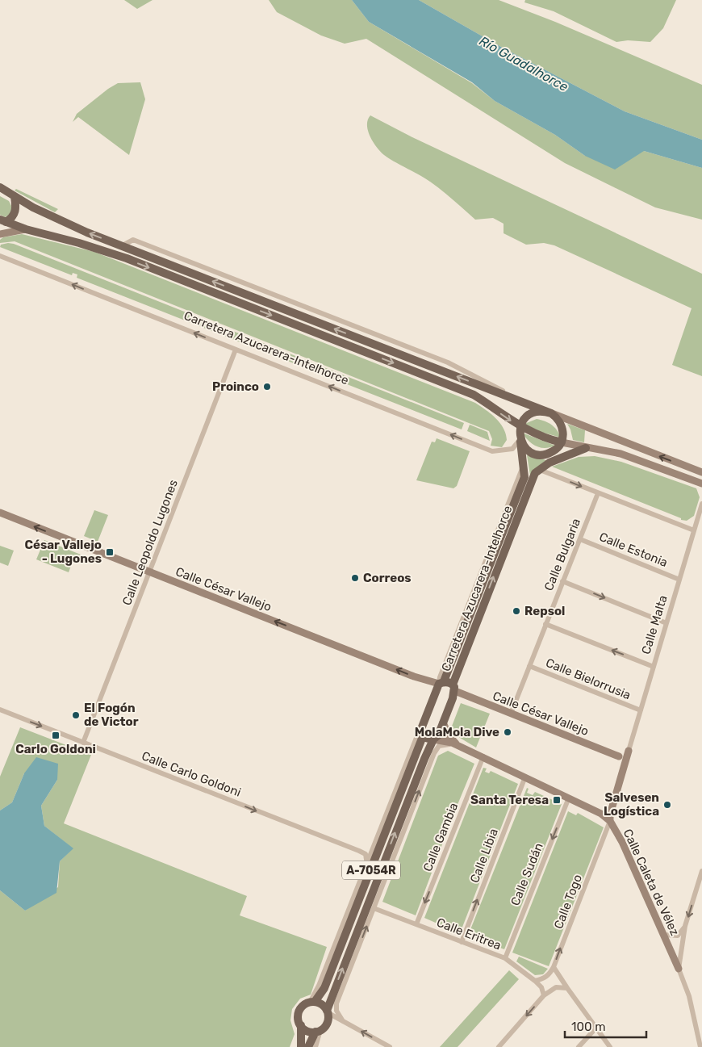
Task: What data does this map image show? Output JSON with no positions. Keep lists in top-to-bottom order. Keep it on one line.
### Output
{"streets":{"main road":["Carretera Azucarera-Intelhorce","A-7054R"],"street":["Calle Leopoldo Lugones","Calle Estonia","Calle Bulgaria","Calle César Vallejo","Calle Malta","Calle Bielorrusia","Calle Carlo Goldoni","Calle Gambia","Calle Libia","Calle Sudán","Calle Caleta de Vélez","Calle Togo","Calle Eritrea"]},"crossings":[["Carretera Azucarera-Intelhorce","Calle Leopoldo Lugones"],["Carretera Azucarera-Intelhorce","Calle César Vallejo"],["Carretera Azucarera-Intelhorce","A-7054R"],["Calle Leopoldo Lugones","Calle César Vallejo"],["Calle Leopoldo Lugones","Calle Carlo Goldoni"],["Calle Estonia","Calle Bulgaria"],["Calle Estonia","Calle Malta"],["Calle Bulgaria","Calle César Vallejo"],["Calle Bulgaria","Calle Bielorrusia"],["Calle César Vallejo","A-7054R"],["Calle Malta","Calle Bielorrusia"],["Calle Malta","Calle Caleta de Vélez"],["Calle Malta","Calle Togo"],["Calle Gambia","Calle Caleta de Vélez"],["Calle Gambia","Calle Eritrea"],["Calle Libia","Calle Caleta de Vélez"],["Calle Libia","Calle Eritrea"],["A-7054R","Calle Caleta de Vélez"],["Calle Sudán","Calle Caleta de Vélez"],["Calle Sudán","Calle Eritrea"],["Calle Caleta de Vélez","Calle Togo"],["Calle Togo","Calle Eritrea"]],"one_way":["Calle César Vallejo","Calle Carlo Goldoni","Calle Gambia","Calle Libia","Calle Sudán","Calle Togo"],"water":["Río Guadalhorce"],"places":{"other":["Proinco","Correos","Repsol","El Fogón de Victor","MolaMola Dive","Salvesen Logística"],"transit":["César Vallejo - Lugones","Carlo Goldoni","Santa Teresa"]},"scale_bar":"100 m"}
